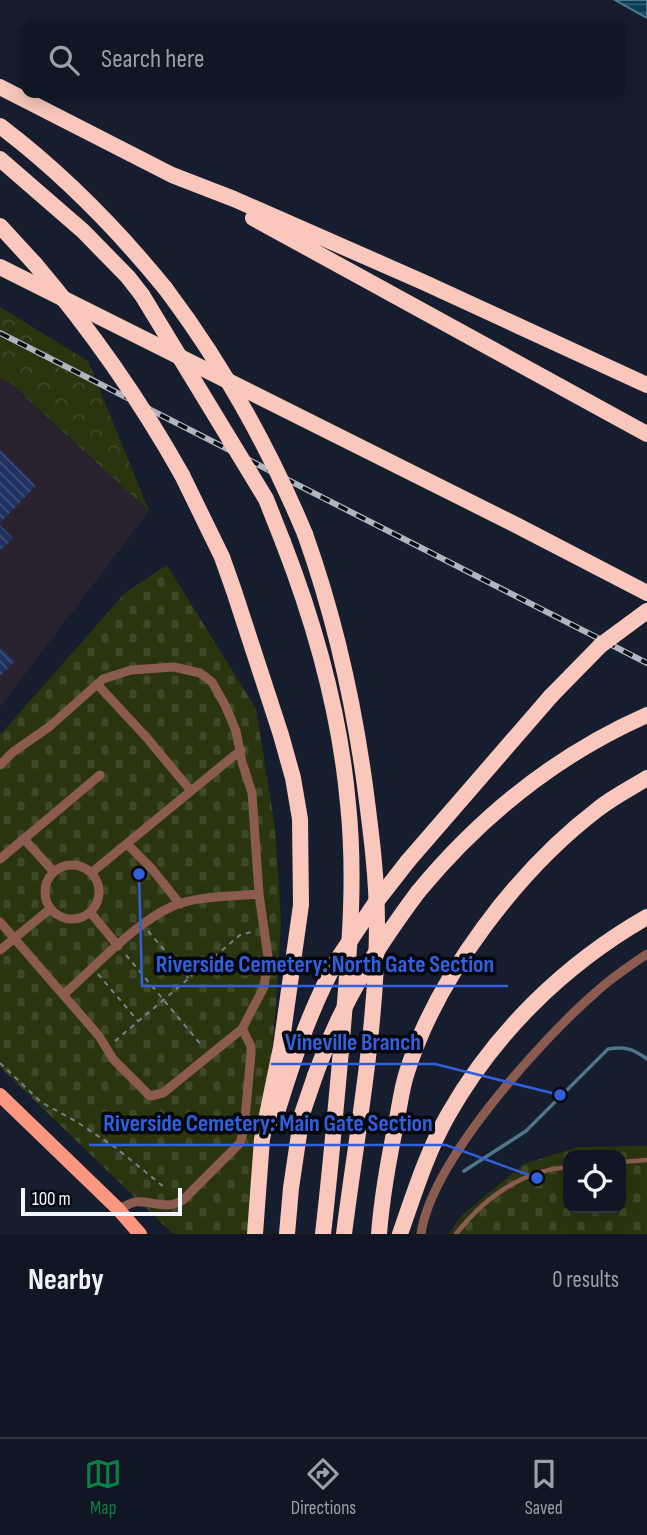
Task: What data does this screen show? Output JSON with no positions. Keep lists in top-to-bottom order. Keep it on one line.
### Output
{"places":["Riverside Cemetery: North Gate Section","Vineville Branch","Riverside Cemetery: Main Gate Section"],"scale_bar":"100 m","page":{"search":"Search here","scale":"100 m","heading":["Nearby","0 results"],"nav":["Map","Directions","Saved"]}}
